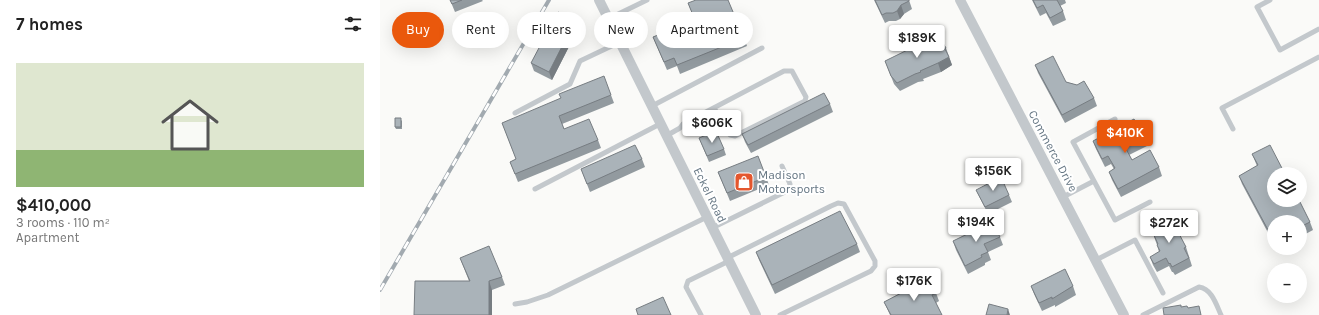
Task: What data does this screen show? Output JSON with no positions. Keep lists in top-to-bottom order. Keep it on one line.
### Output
{"streets":{"street":["Commerce Drive","Eckel Road"]},"places":{"shop":["Madison Motorsports"]},"page":{"heading":"7 homes","chip":["Buy","Rent","Filters","New","Apartment"],"price":["$189K","$606K","$410K","$156K","$194K","$272K","$176K"],"list":[{"name":"$410,000","note":"3 rooms · 110 m² · Apartment"}],"map_buttons":["+","−"]}}
